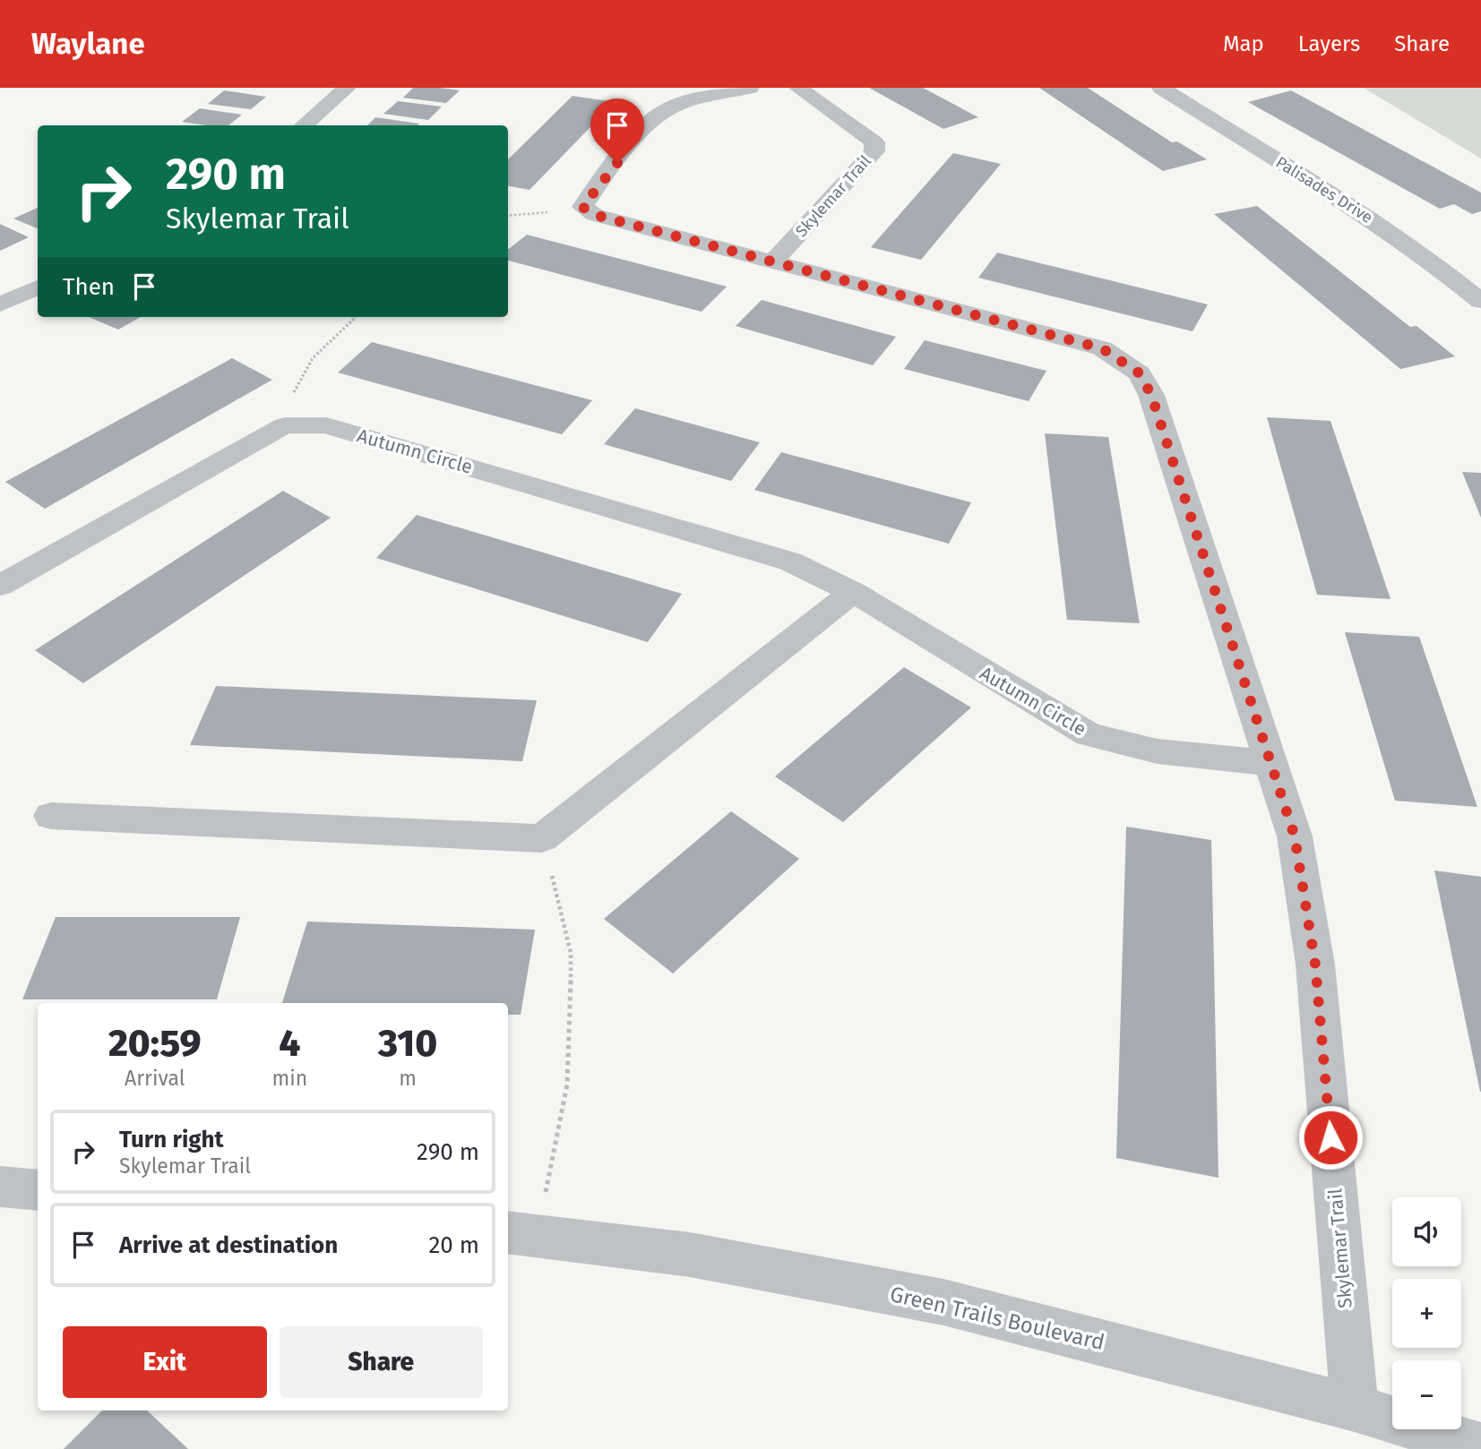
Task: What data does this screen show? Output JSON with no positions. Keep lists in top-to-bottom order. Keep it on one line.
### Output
{"streets":{"street":["Palisades Drive","Skylemar Trail","Autumn Circle","Green Trails Boulevard"]},"crossings":[["Skylemar Trail","Autumn Circle"],["Skylemar Trail","Green Trails Boulevard"]],"page":{"header":"Waylane","nav":["Map","Layers","Share"],"turn":["290 m","Skylemar Trail"],"then":"Then","eta":["20:59","Arrival","4","min","310","m"],"list":[{"name":"Turn right","note":"Skylemar Trail","value":"290 m"},{"name":"Arrive at destination","value":"20 m"}],"map_buttons":["+","−"],"buttons":["Exit","Share"]}}
